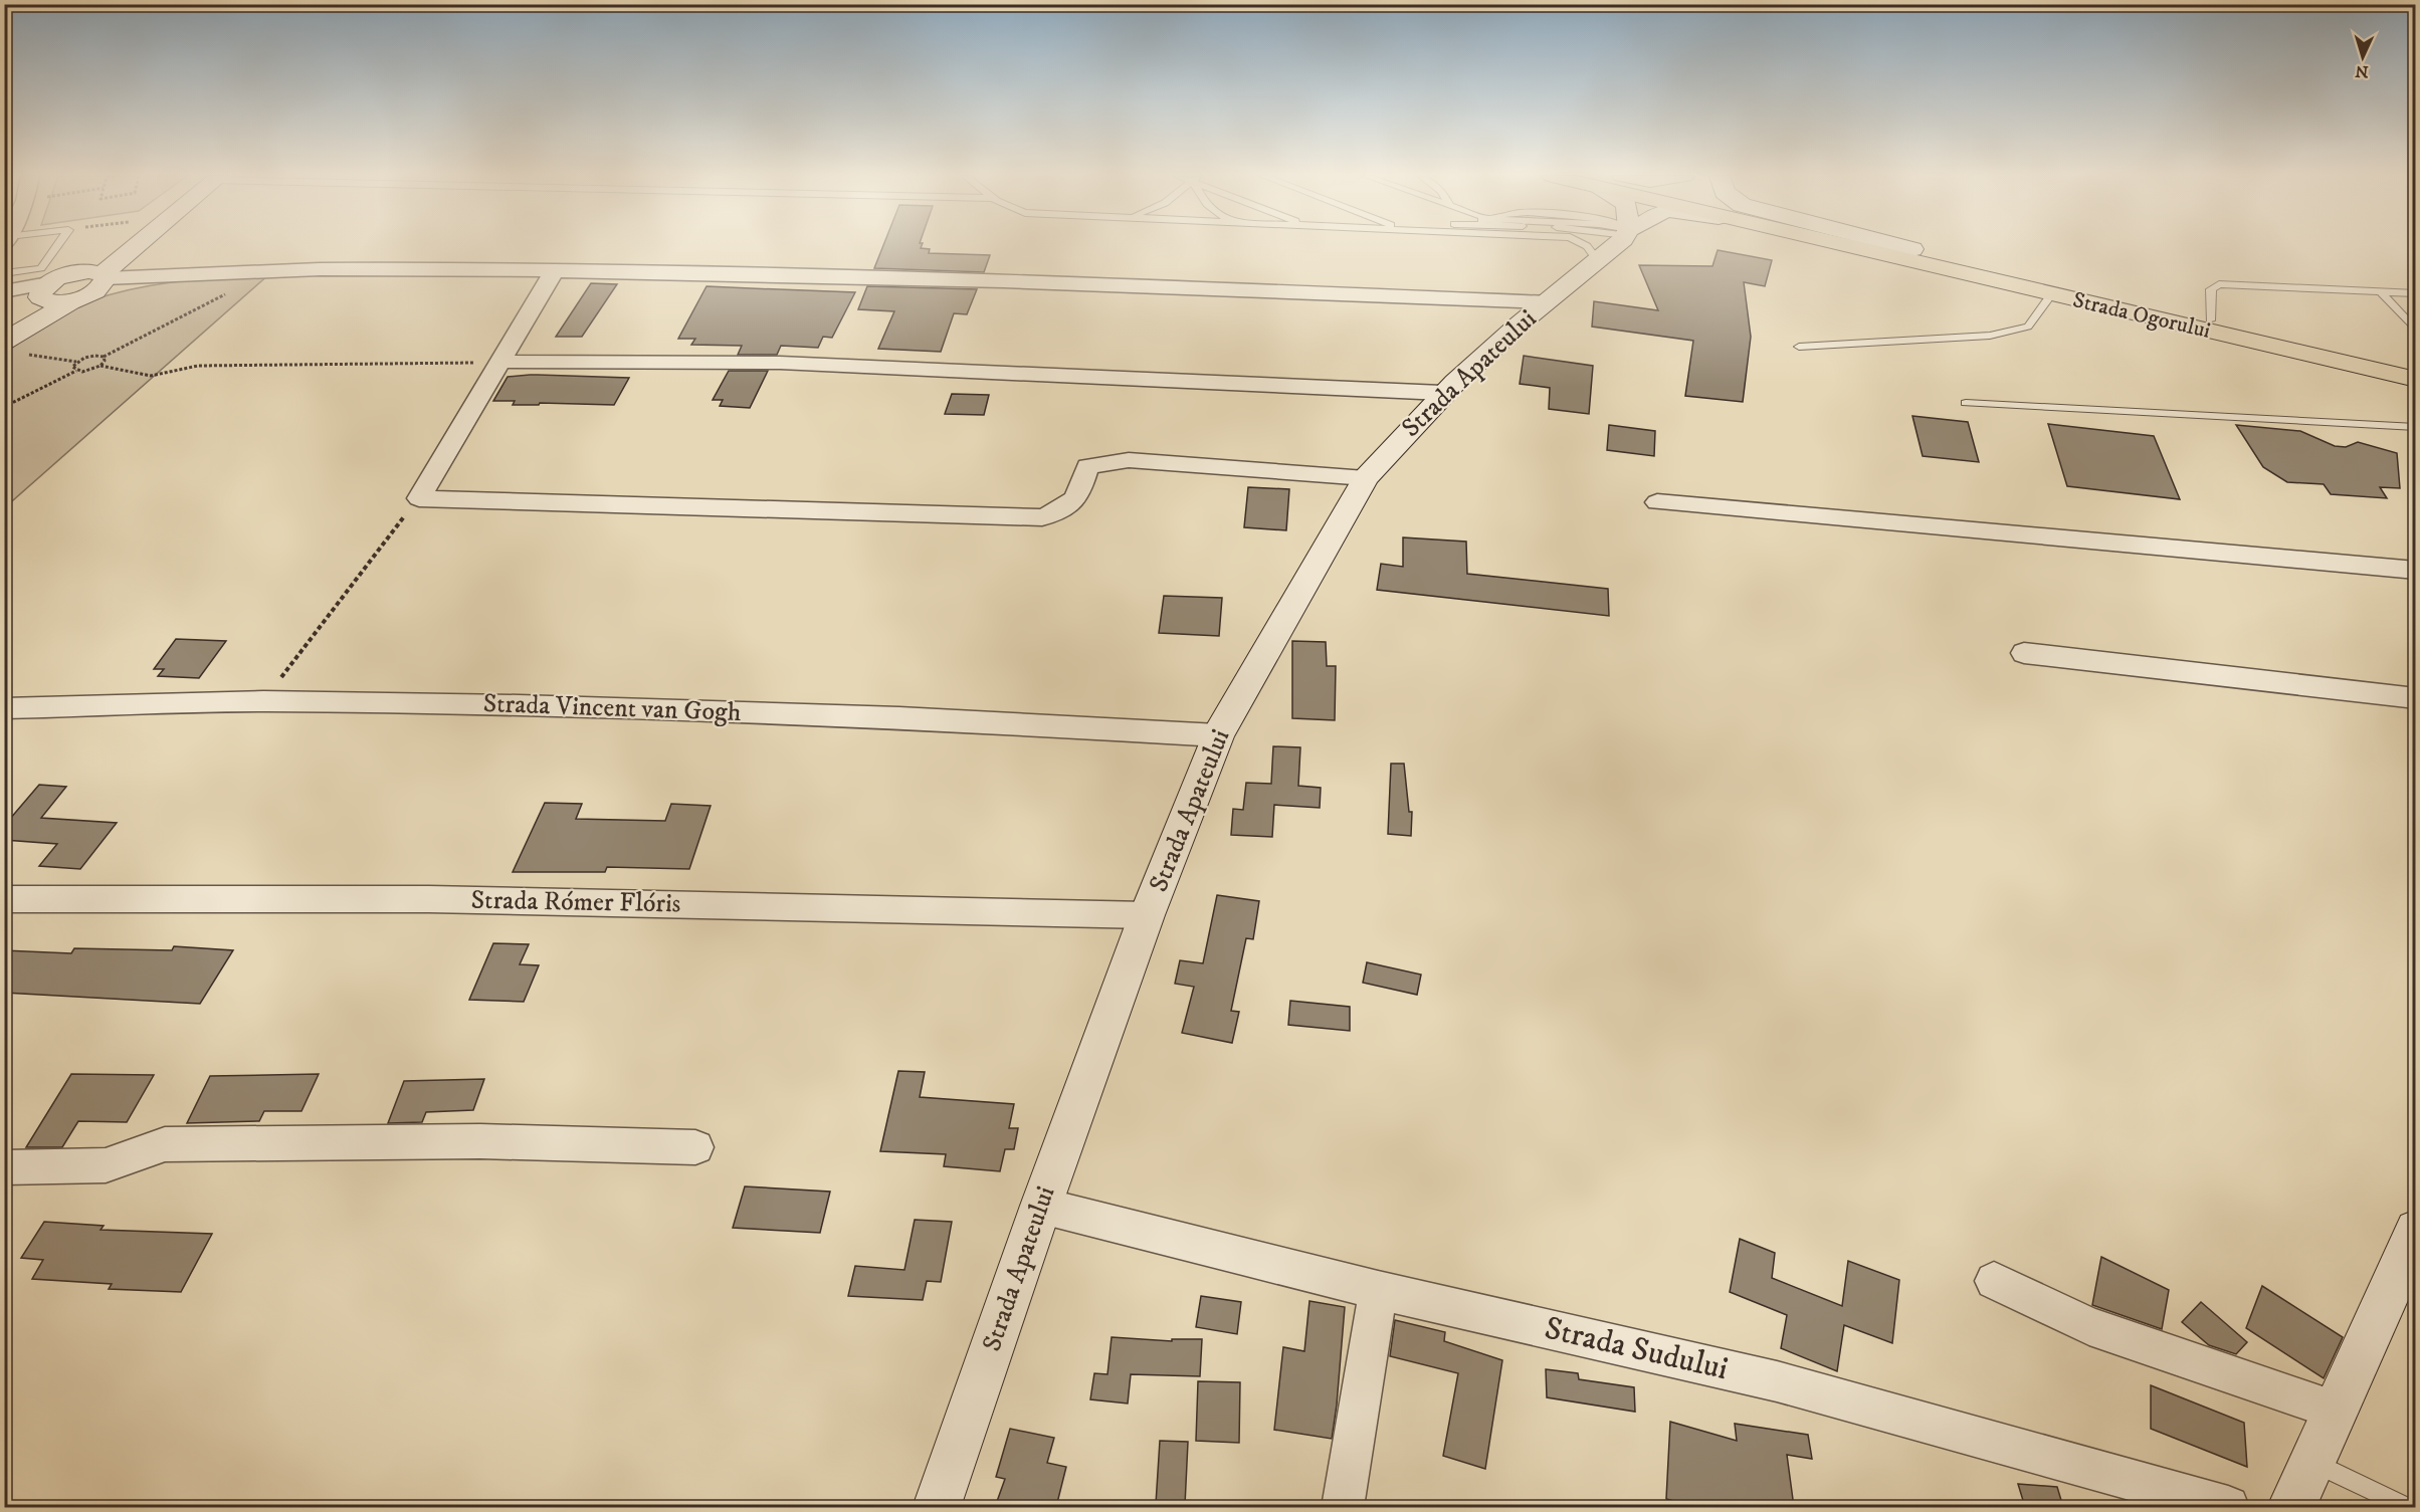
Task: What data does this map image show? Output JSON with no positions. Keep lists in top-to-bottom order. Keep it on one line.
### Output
{"streets":{"highway":["Strada Ogorului"],"street":["Strada Apateului","Strada Vincent van Gogh","Strada Rómer Flóris","Strada Sudului"]},"crossings":[["Strada Apateului","Strada Vincent van Gogh"],["Strada Apateului","Strada Rómer Flóris"],["Strada Apateului","Strada Sudului"]],"north":"bottom"}
